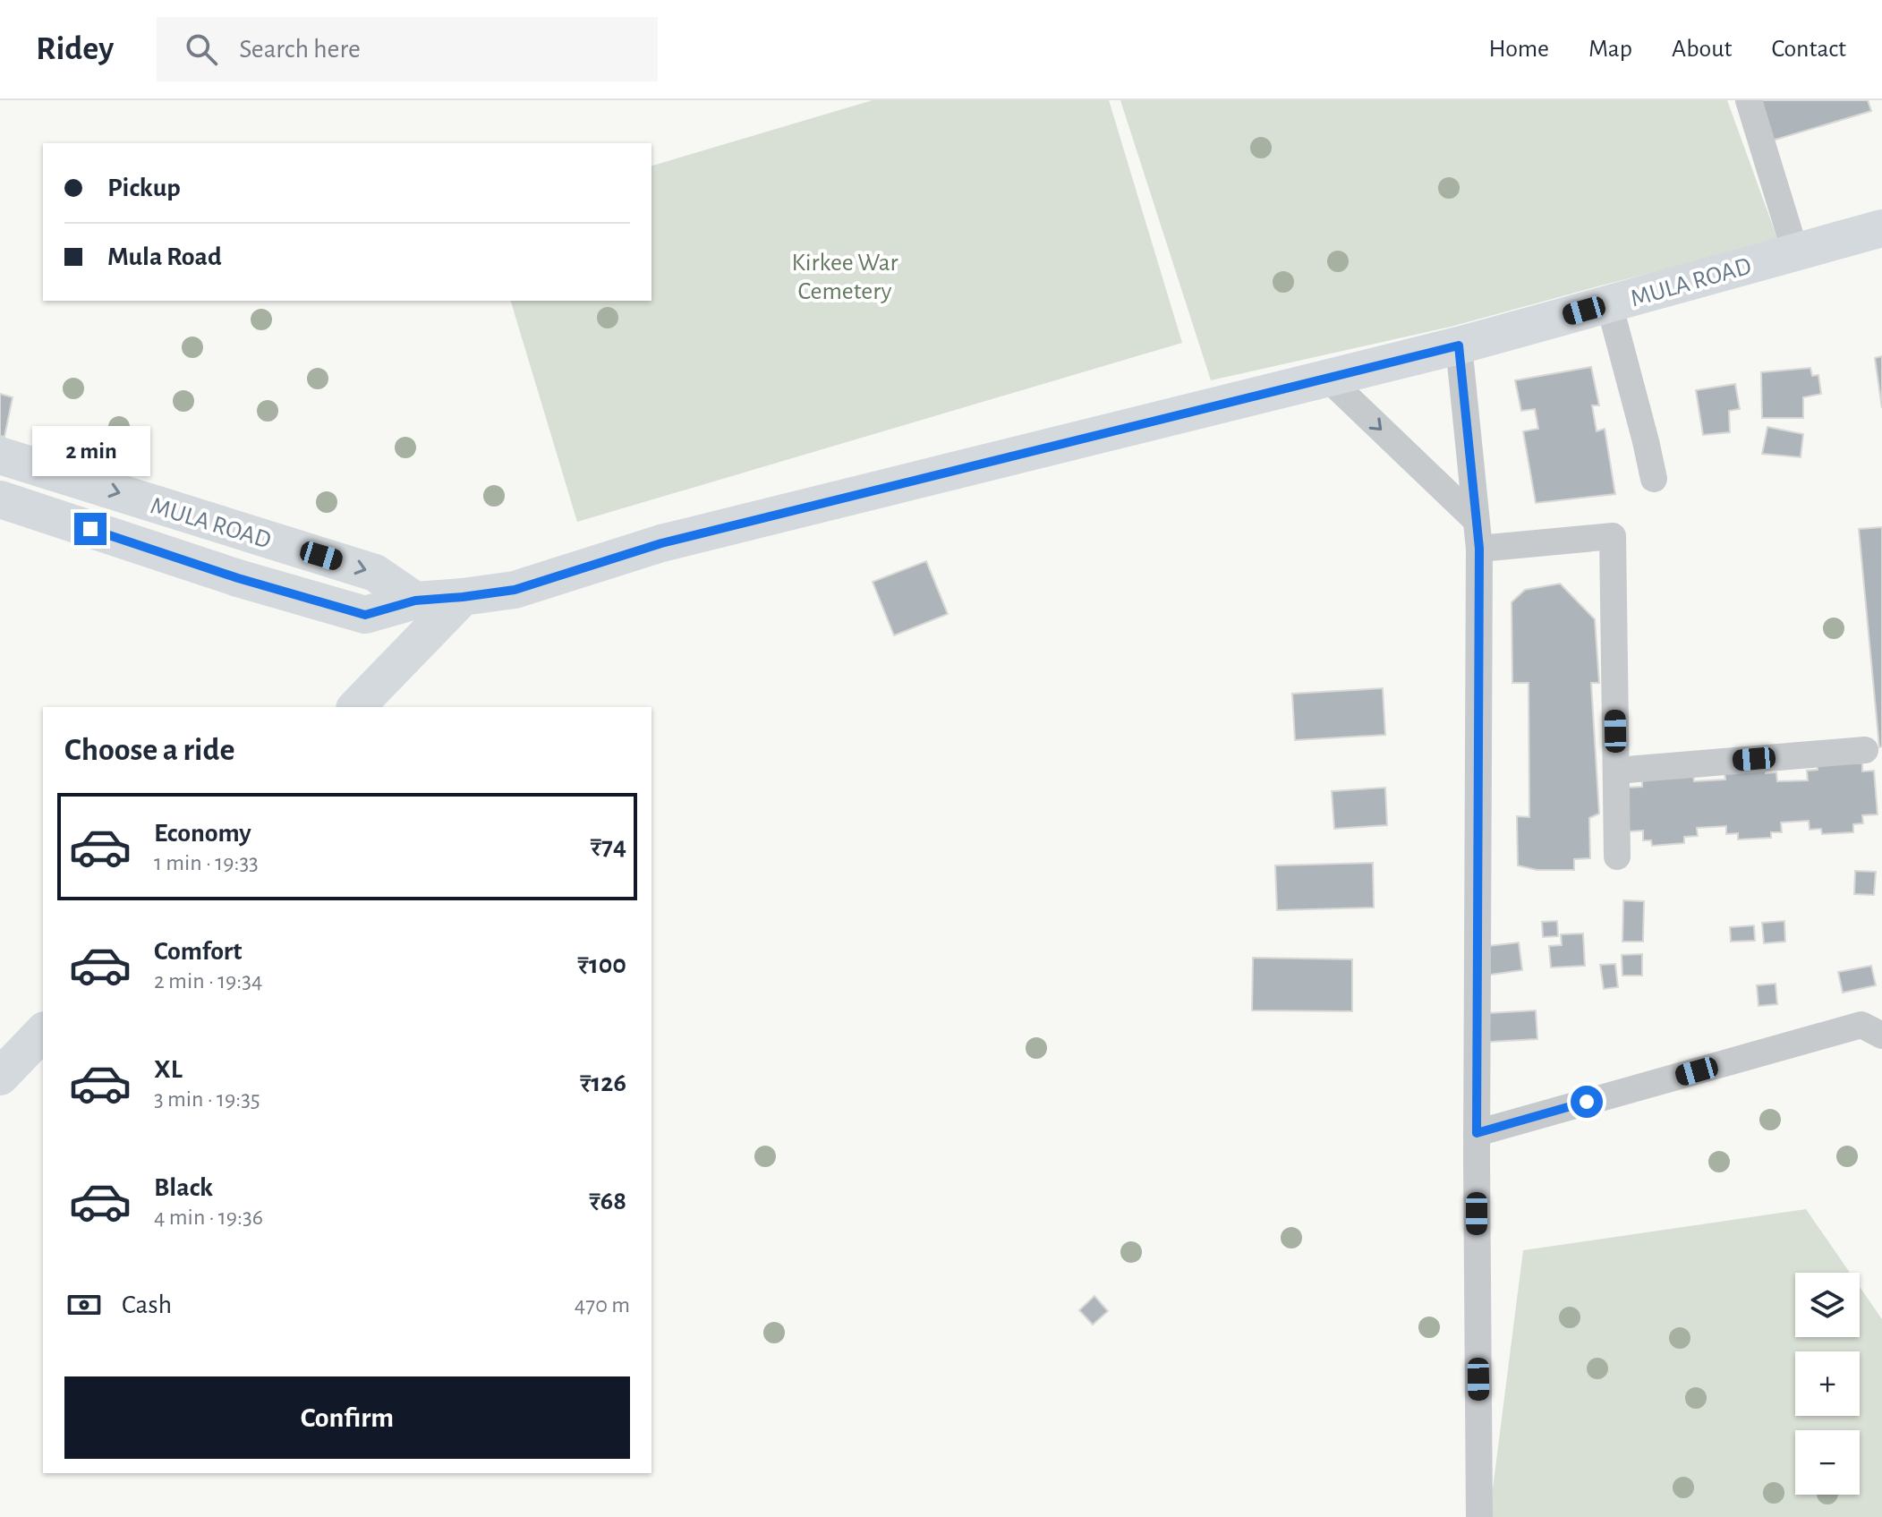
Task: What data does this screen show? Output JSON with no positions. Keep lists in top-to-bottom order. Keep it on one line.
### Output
{"streets":{"main road":["MULA ROAD"]},"parks":["Kirkee War Cemetery"],"page":{"header":"Ridey","search":"Search here","nav":["Home","Map","About","Contact"],"banner":["Pickup","Mula Road"],"bubble":"2 min","heading":"Choose a ride","list":[{"name":"Economy","note":"1 min · 19:33","value":"₹74"},{"name":"Comfort","note":"2 min · 19:34","value":"₹100"},{"name":"XL","note":"3 min · 19:35","value":"₹126"},{"name":"Black","note":"4 min · 19:36","value":"₹68"}],"pay":["Cash","470 m"],"map_buttons":["+","−"],"buttons":"Confirm"}}
